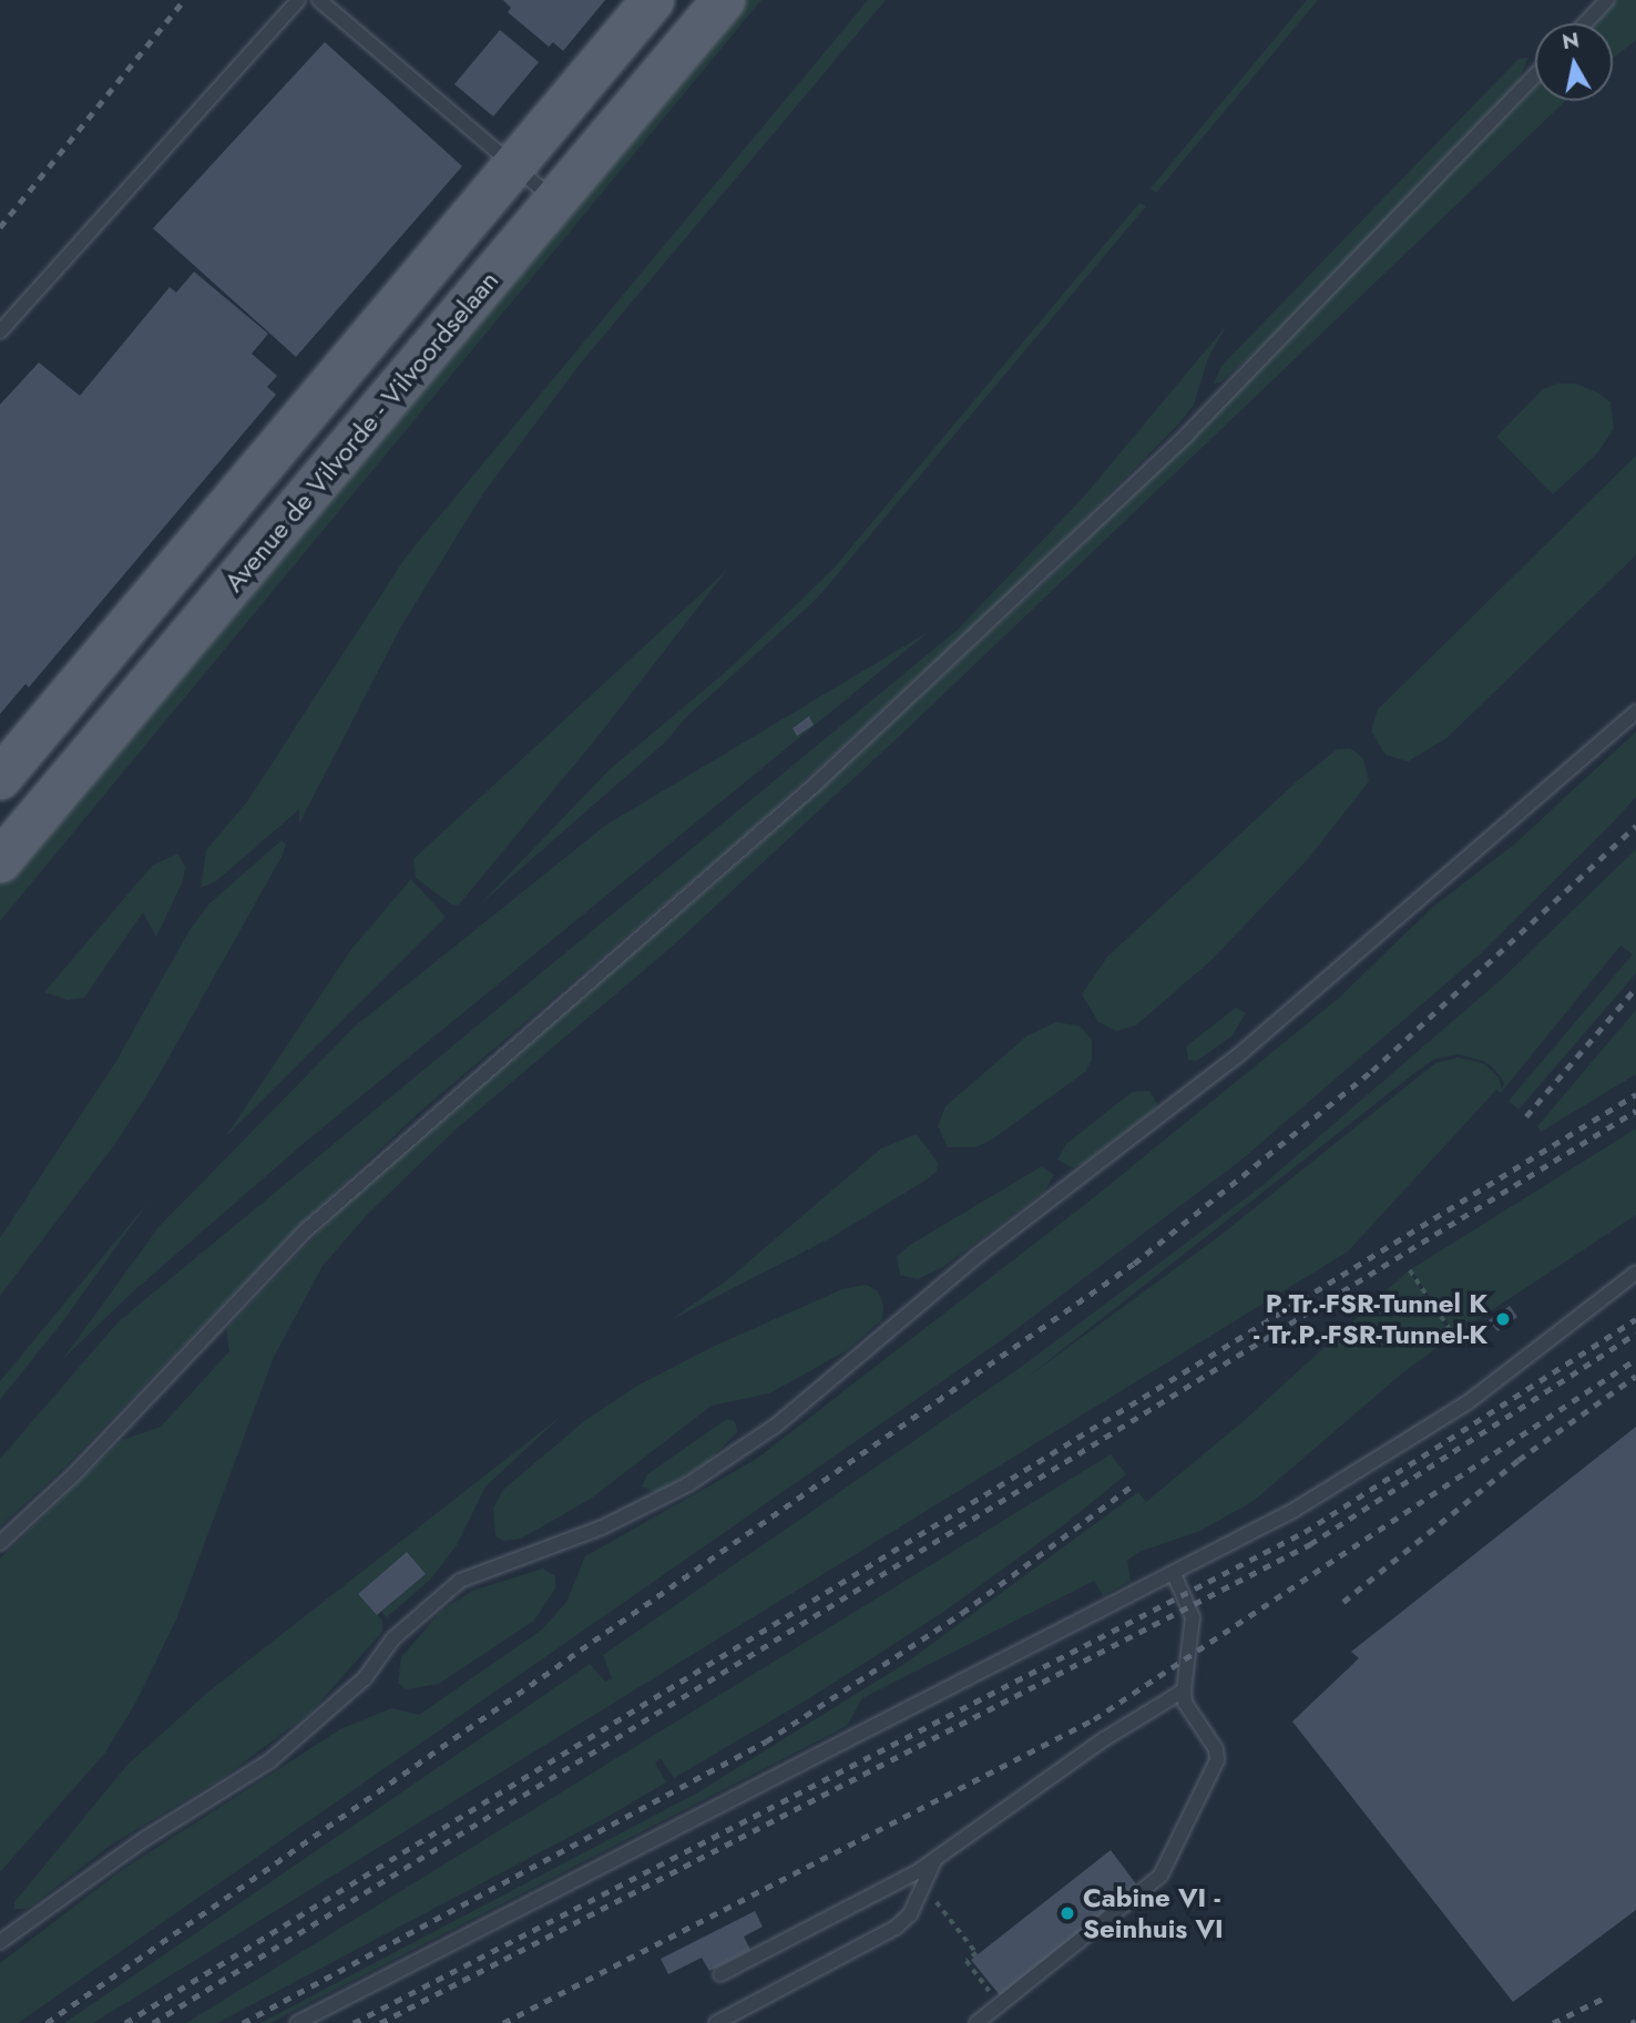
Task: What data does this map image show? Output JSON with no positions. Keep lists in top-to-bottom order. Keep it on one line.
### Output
{"streets":{"main road":["Avenue de Vilvorde - Vilvoordselaan"]},"places":["P.Tr.-FSR-Tunnel K - Tr.P.-FSR-Tunnel-K","Cabine VI - Seinhuis VI"],"north":"top"}
